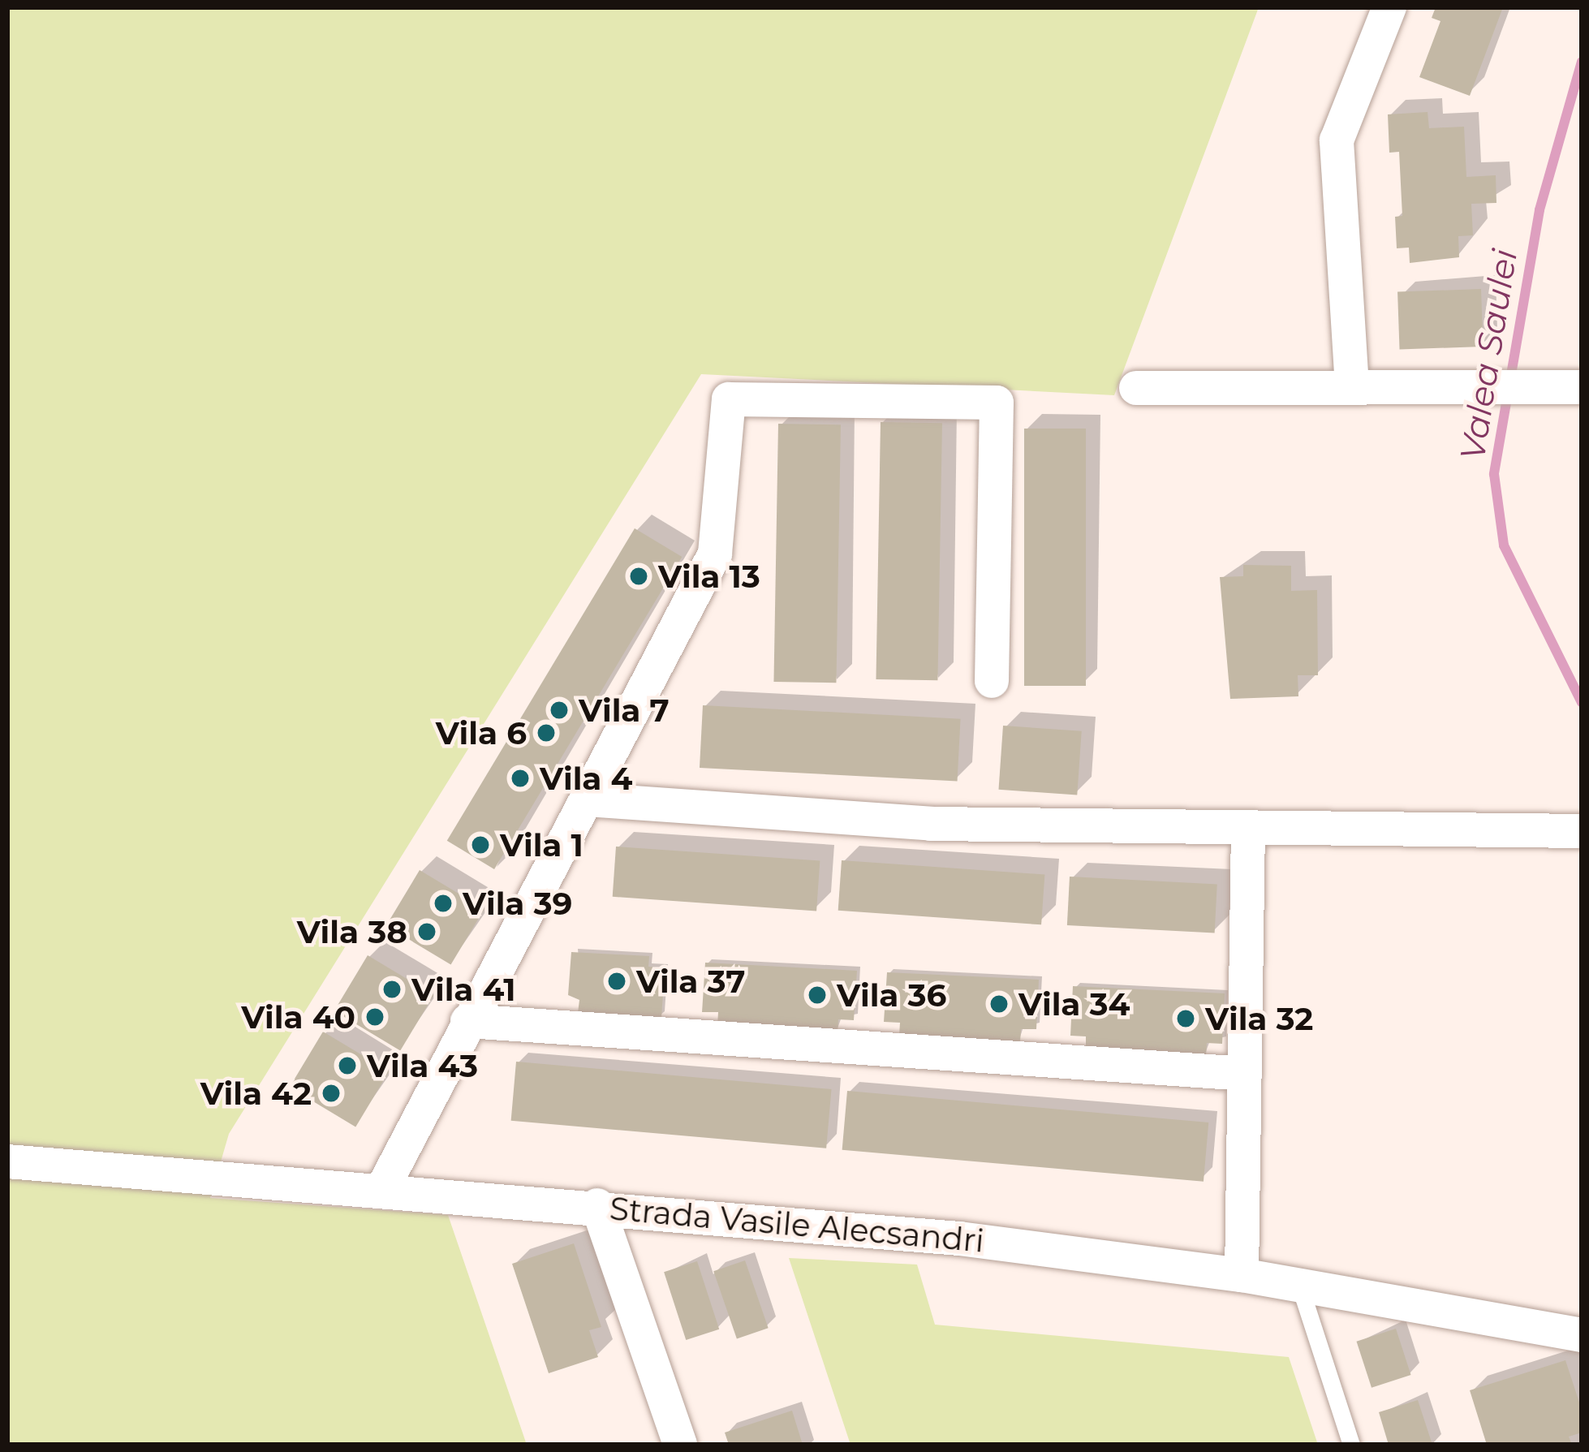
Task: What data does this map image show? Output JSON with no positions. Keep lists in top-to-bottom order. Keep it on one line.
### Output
{"streets":{"street":["Strada Vasile Alecsandri"]},"water":["Valea Saulei"],"places":["Vila 13","Vila 7","Vila 6","Vila 4","Vila 1","Vila 39","Vila 38","Vila 37","Vila 41","Vila 36","Vila 34","Vila 40","Vila 32","Vila 43","Vila 42"]}
